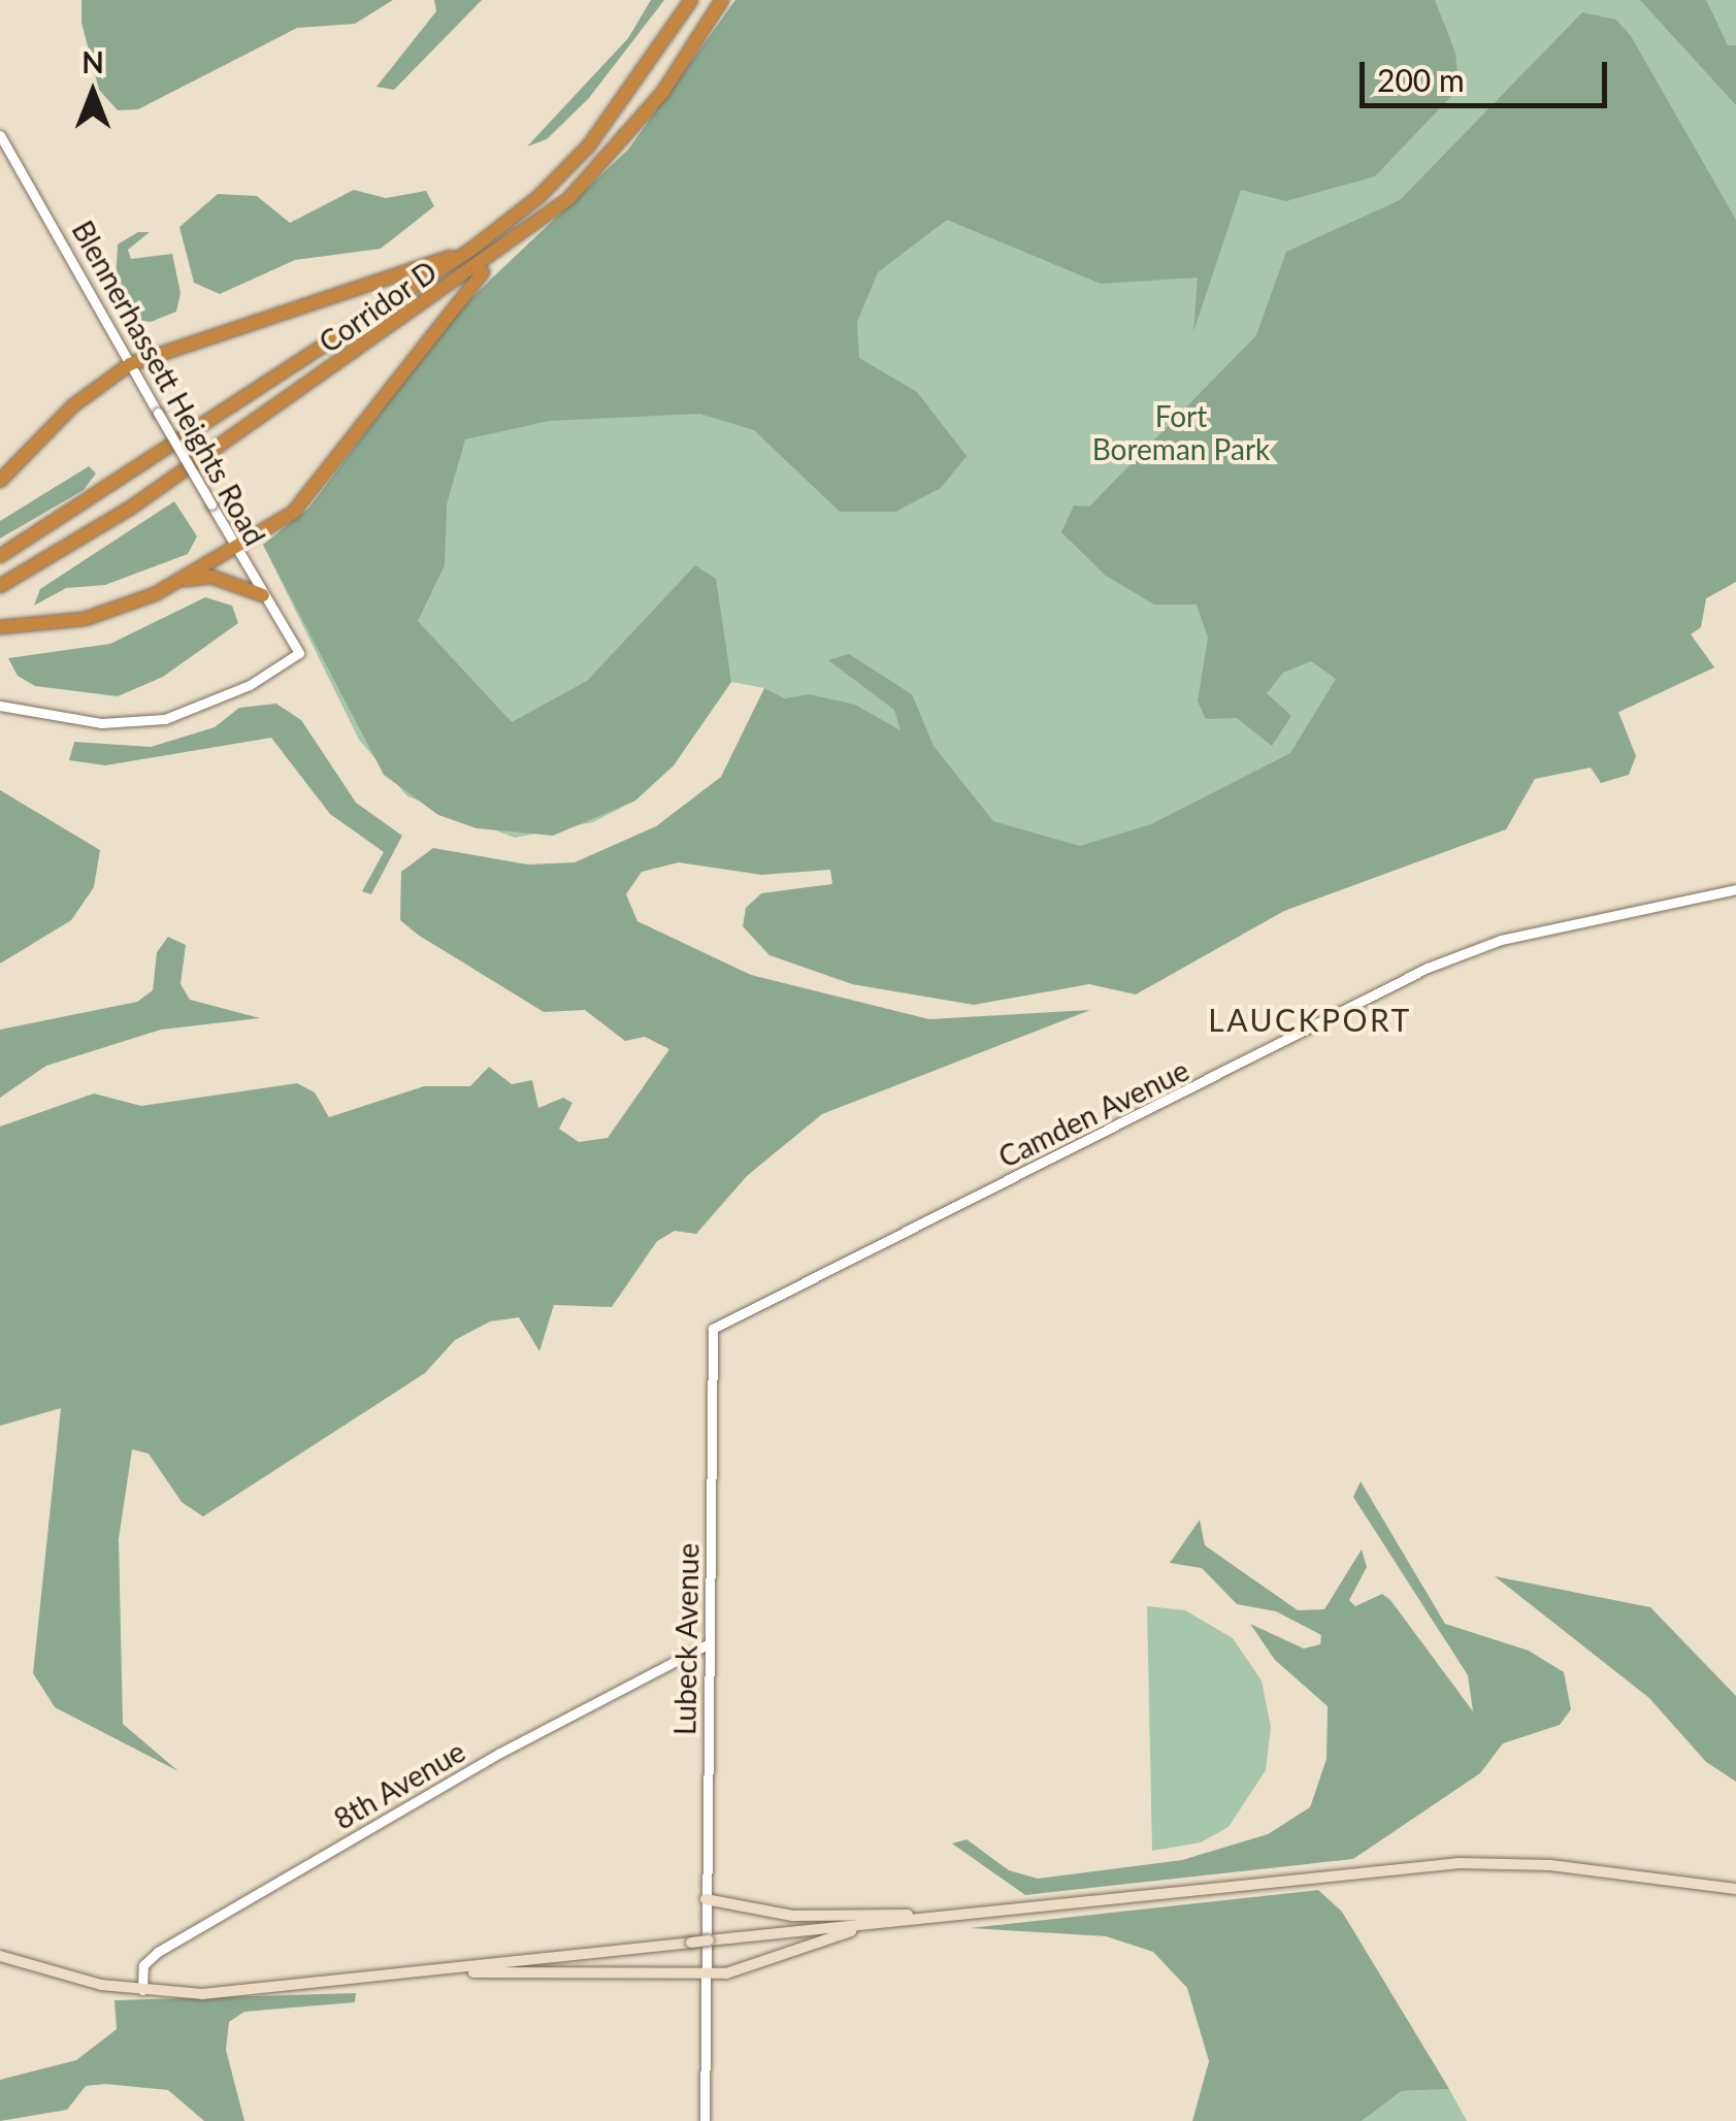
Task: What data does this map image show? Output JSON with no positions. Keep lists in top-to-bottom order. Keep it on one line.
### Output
{"streets":{"highway":["Corridor D"],"street":["Blennerhassett Heights Road","Camden Avenue","Lubeck Avenue","8th Avenue"]},"crossings":[["Camden Avenue","Lubeck Avenue"],["Lubeck Avenue","8th Avenue"]],"districts":["LAUCKPORT"],"parks":["Fort Boreman Park"],"scale_bar":"200 m","north":"top"}
